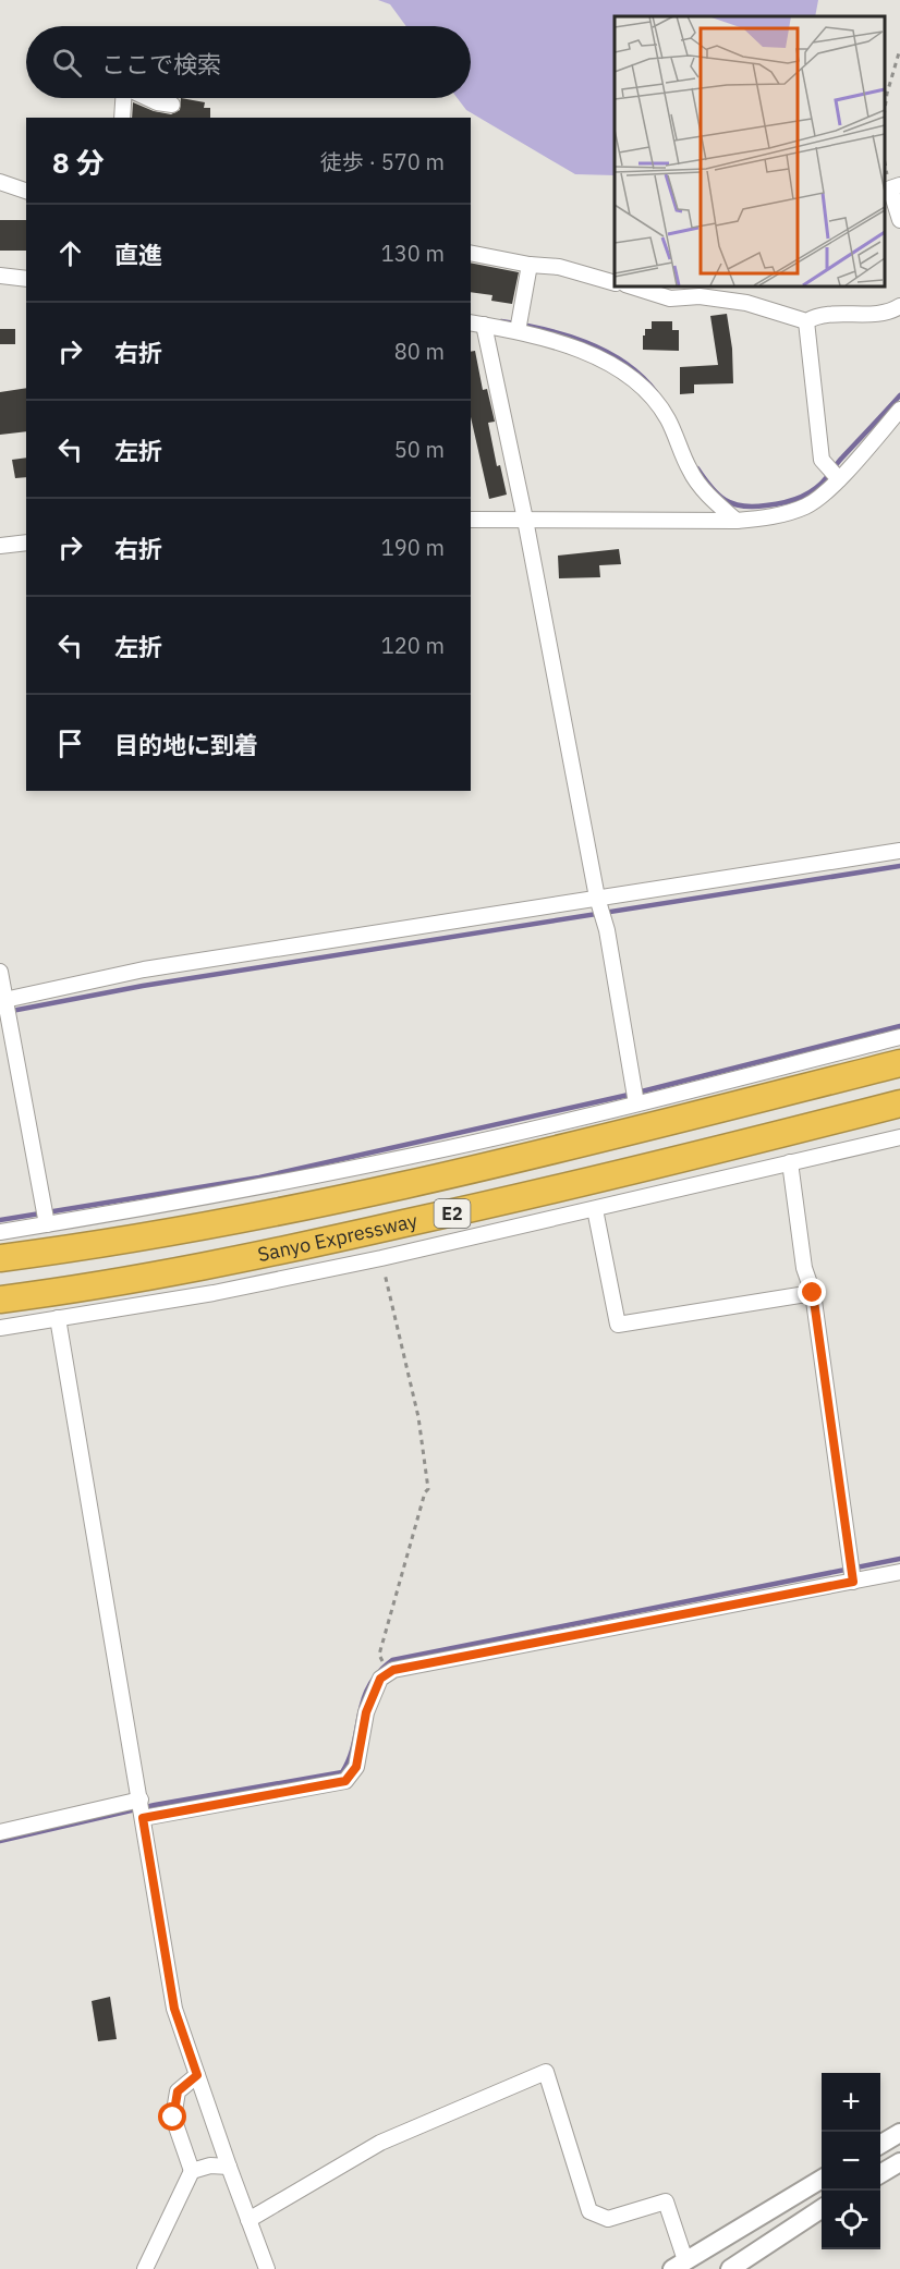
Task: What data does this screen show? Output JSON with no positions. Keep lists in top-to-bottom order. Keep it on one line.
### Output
{"streets":{"highway":["E2","Sanyo Expressway"]},"page":{"search":"ここで検索","heading":["8 分","徒歩 · 570 m"],"list":[["直進","130 m"],["右折","80 m"],["左折","50 m"],["右折","190 m"],["左折","120 m"],"目的地に到着"],"map_buttons":["+","−"]}}
